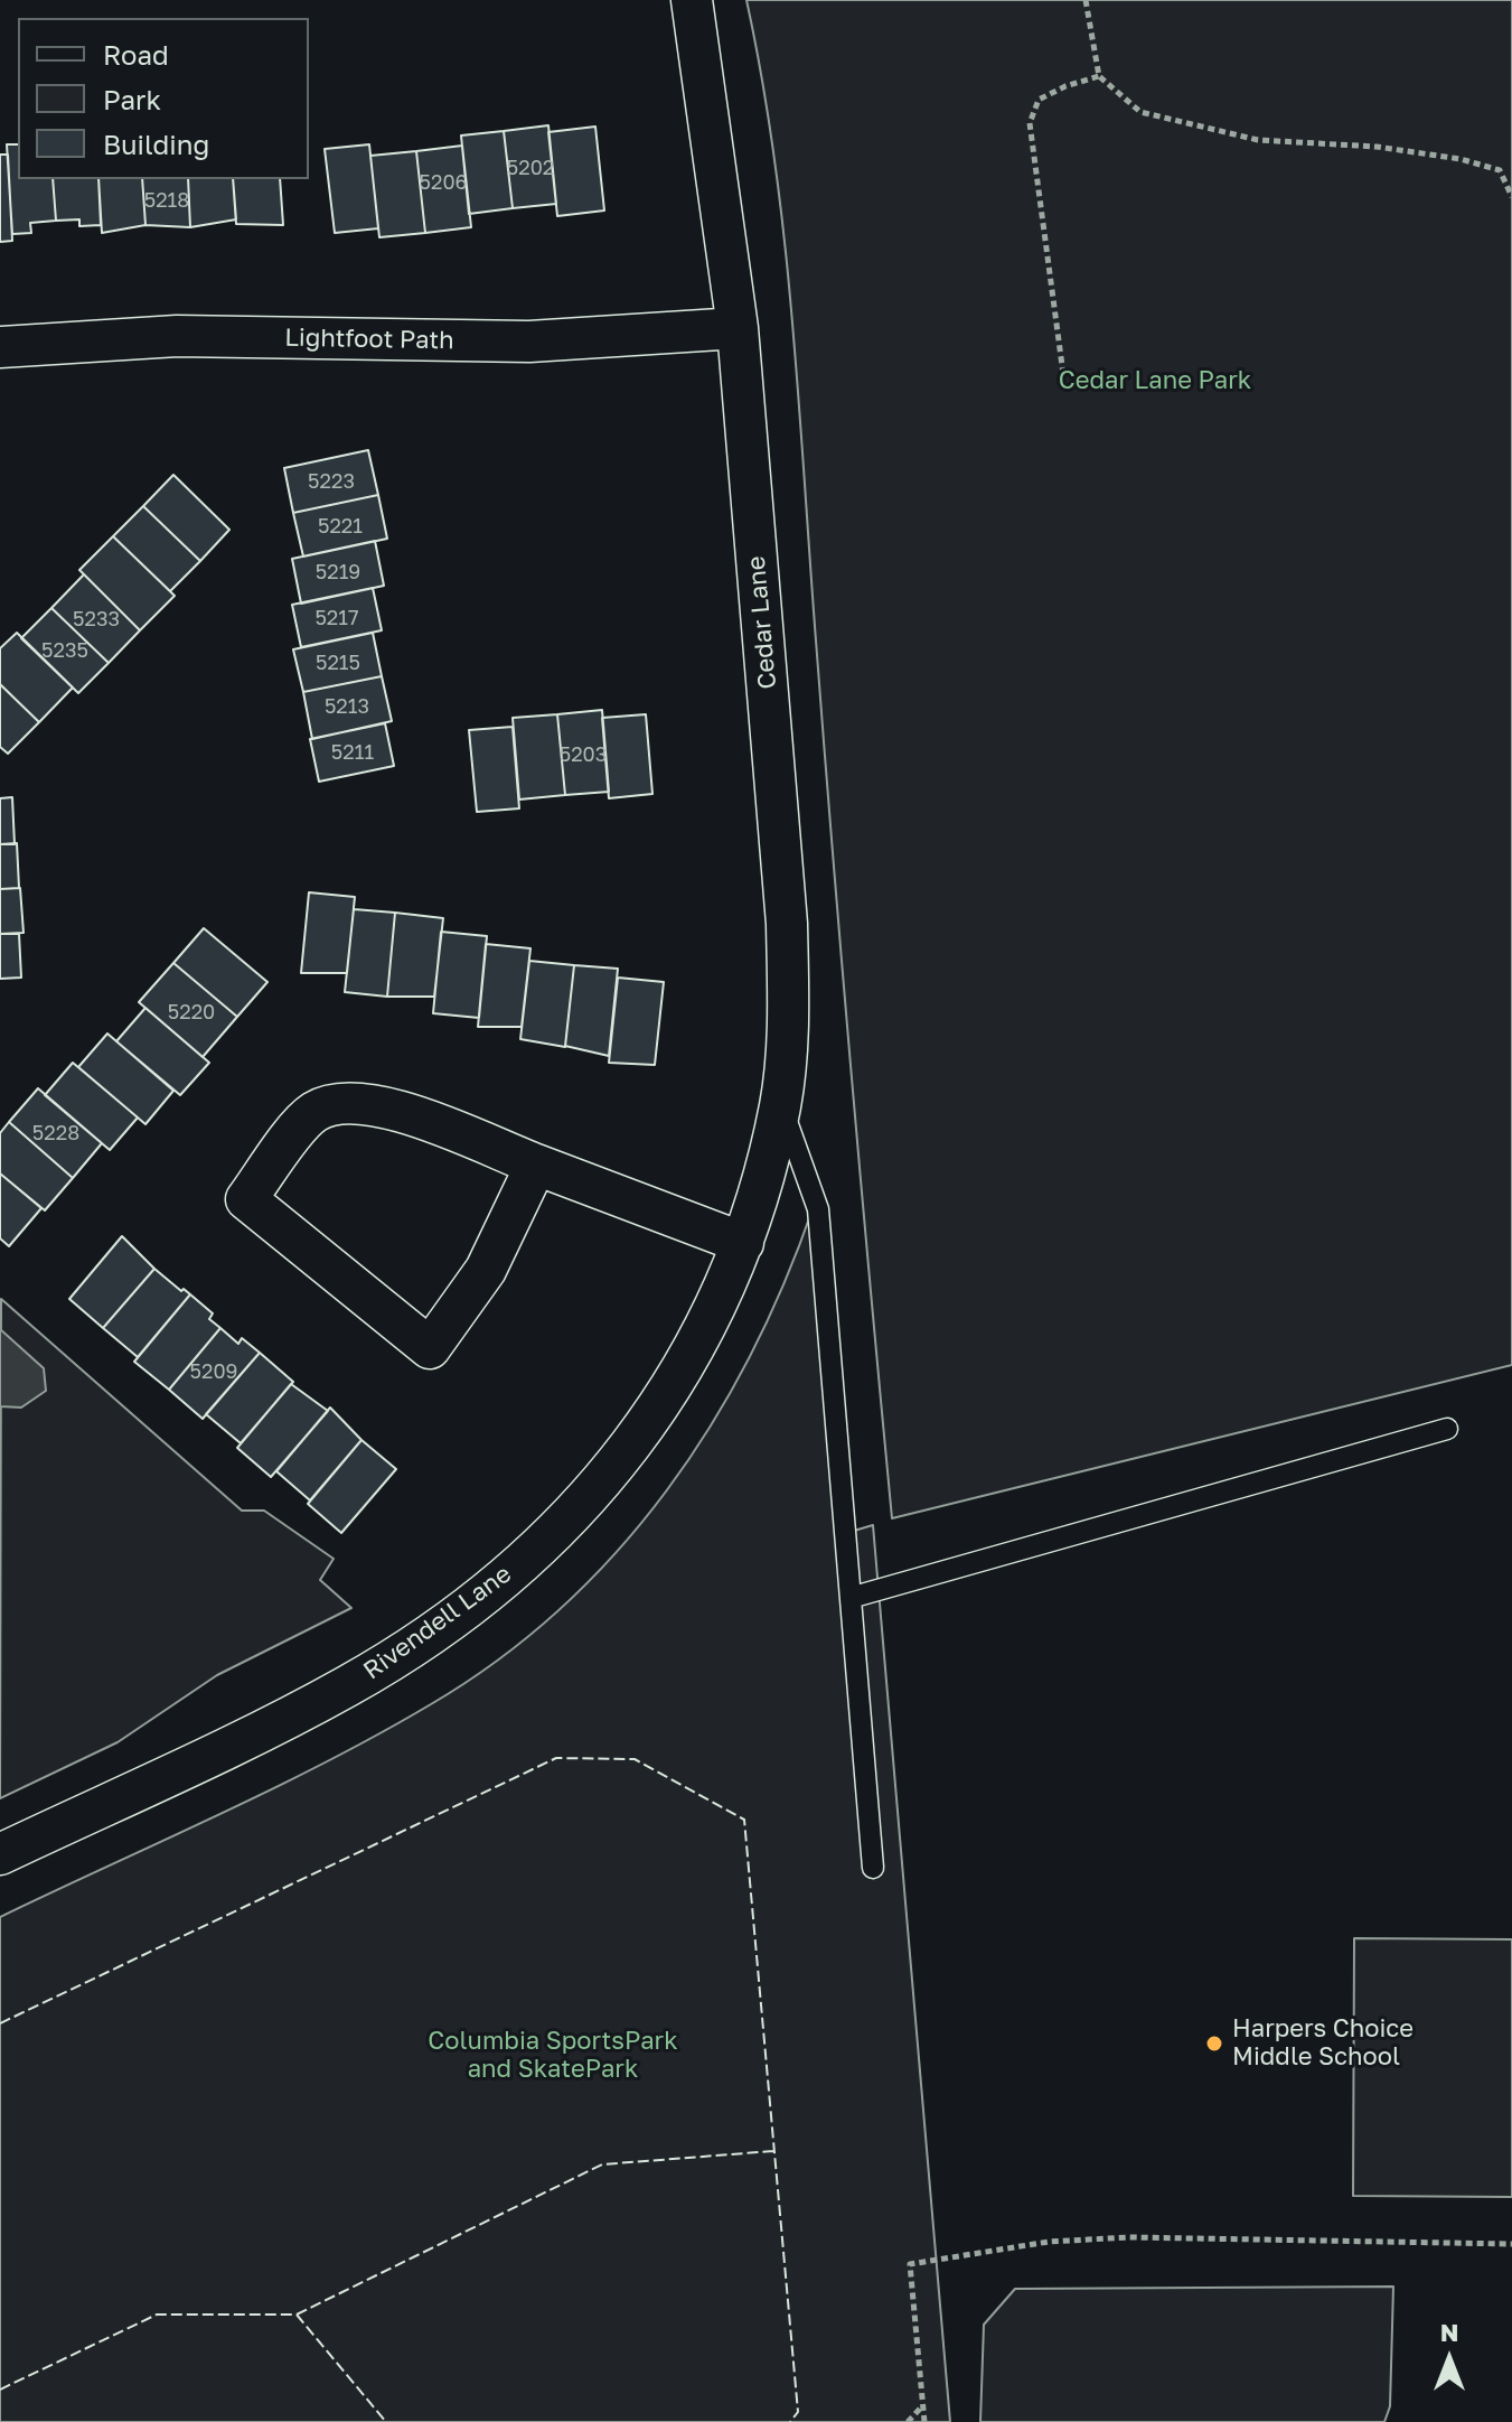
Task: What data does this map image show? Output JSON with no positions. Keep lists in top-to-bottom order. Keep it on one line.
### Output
{"streets":{"street":["Lightfoot Path","Cedar Lane","Rivendell Lane"]},"crossings":[["Lightfoot Path","Cedar Lane"],["Cedar Lane","Rivendell Lane"]],"parks":["Cedar Lane Park","Columbia SportsPark and SkatePark"],"places":["Harpers Choice Middle School"],"house_numbers":["5202","5206","5218","5223","5221","5219","5217","5233","5235","5215","5213","5211","5203","5220","5228","5209"],"legend":["Road","Park","Building"],"north":"top"}
